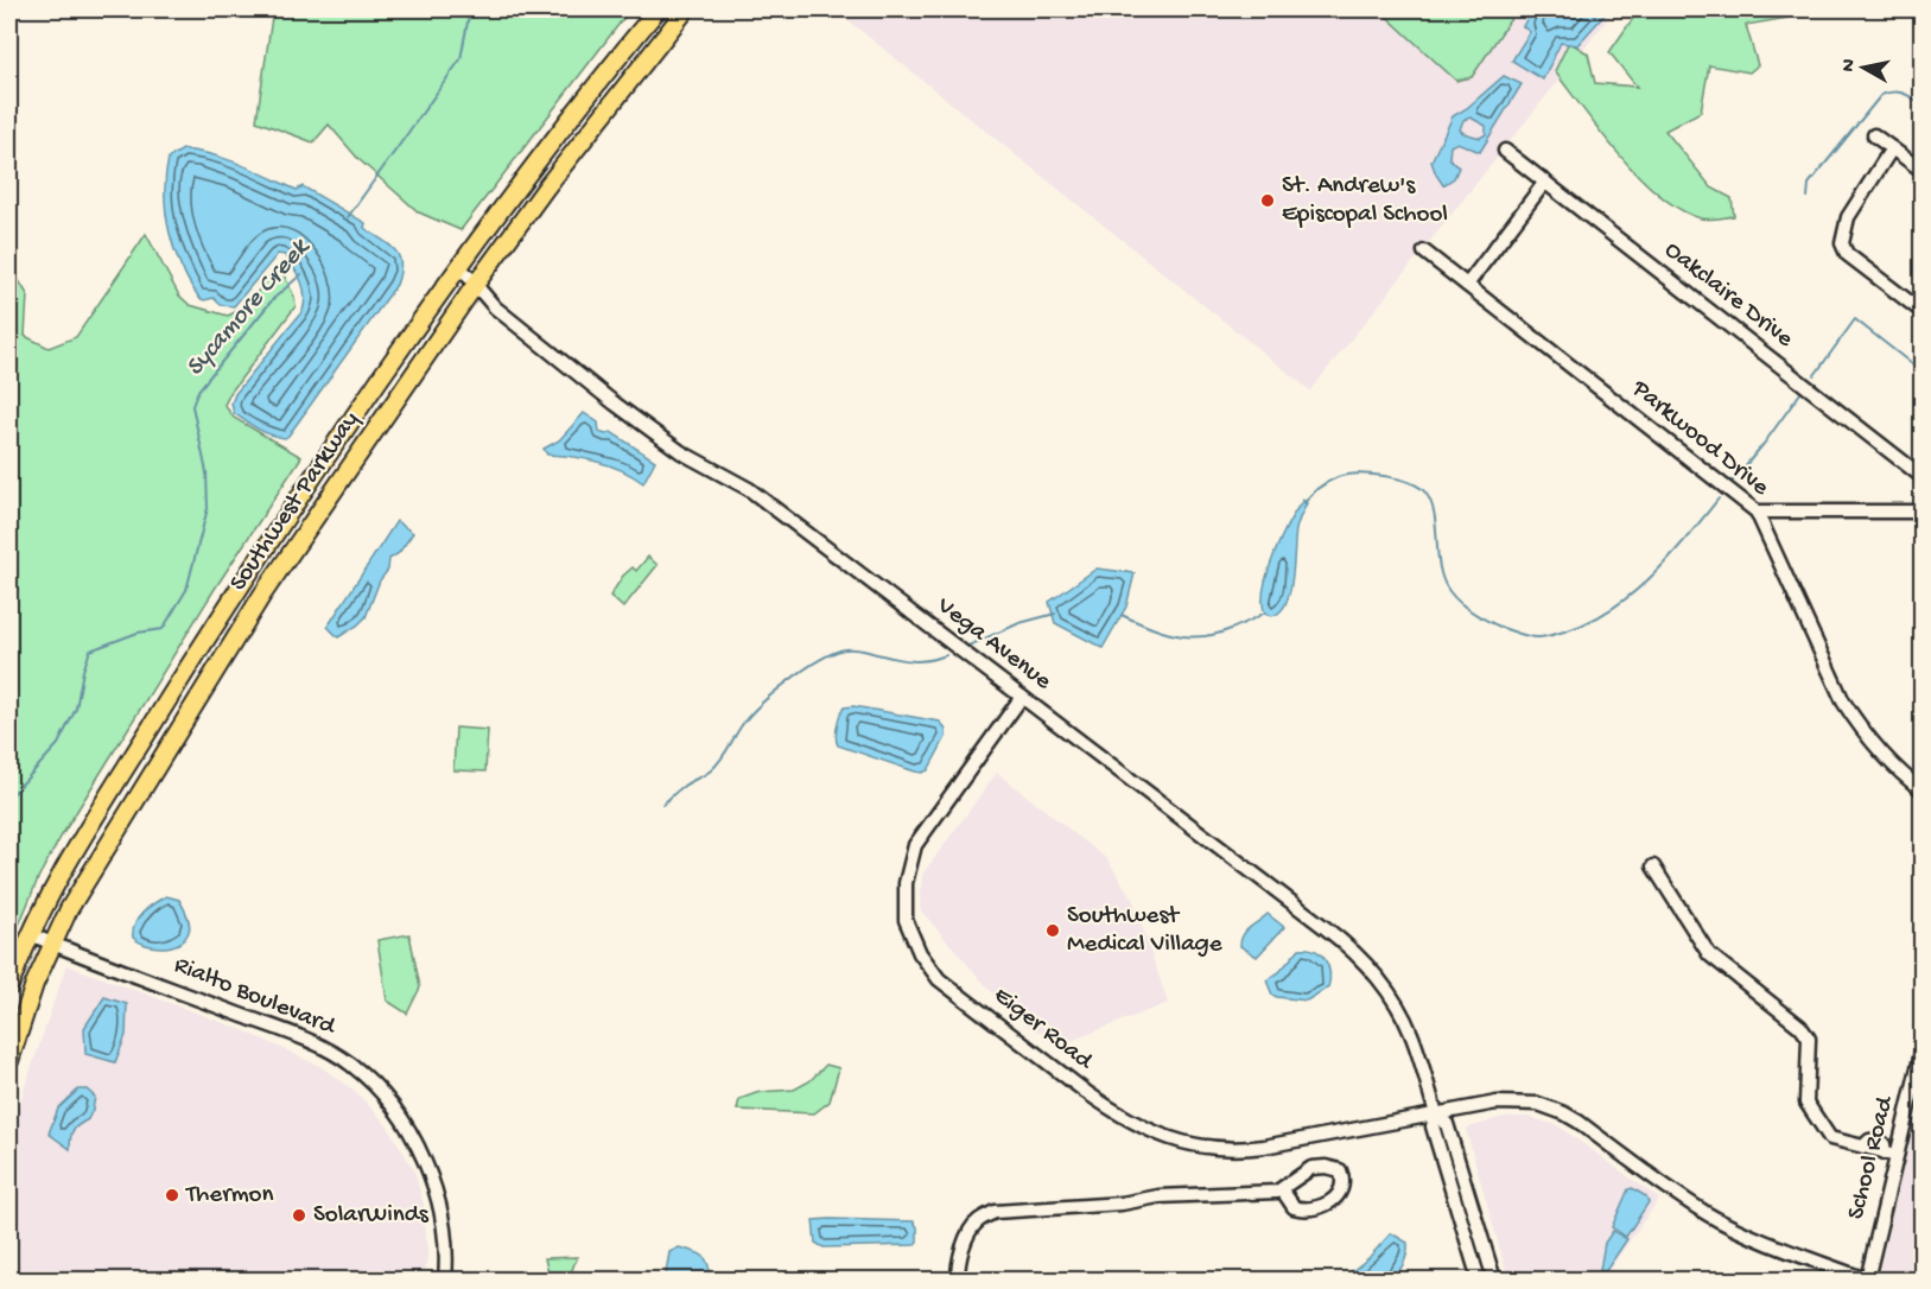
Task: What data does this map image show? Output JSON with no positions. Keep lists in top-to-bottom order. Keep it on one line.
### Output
{"streets":{"main road":["Southwest Parkway"],"street":["Oakclaire Drive","Parkwood Drive","Vega Avenue","Rialto Boulevard","Eiger Road","School Road"]},"crossings":[["Southwest Parkway","Vega Avenue"],["Southwest Parkway","Rialto Boulevard"],["Vega Avenue","Eiger Road"],["Eiger Road","School Road"]],"water":["Sycamore Creek"],"places":["St. Andrew's Episcopal School","Southwest Medical Village","Thermon","SolarWinds"],"north":"left"}
